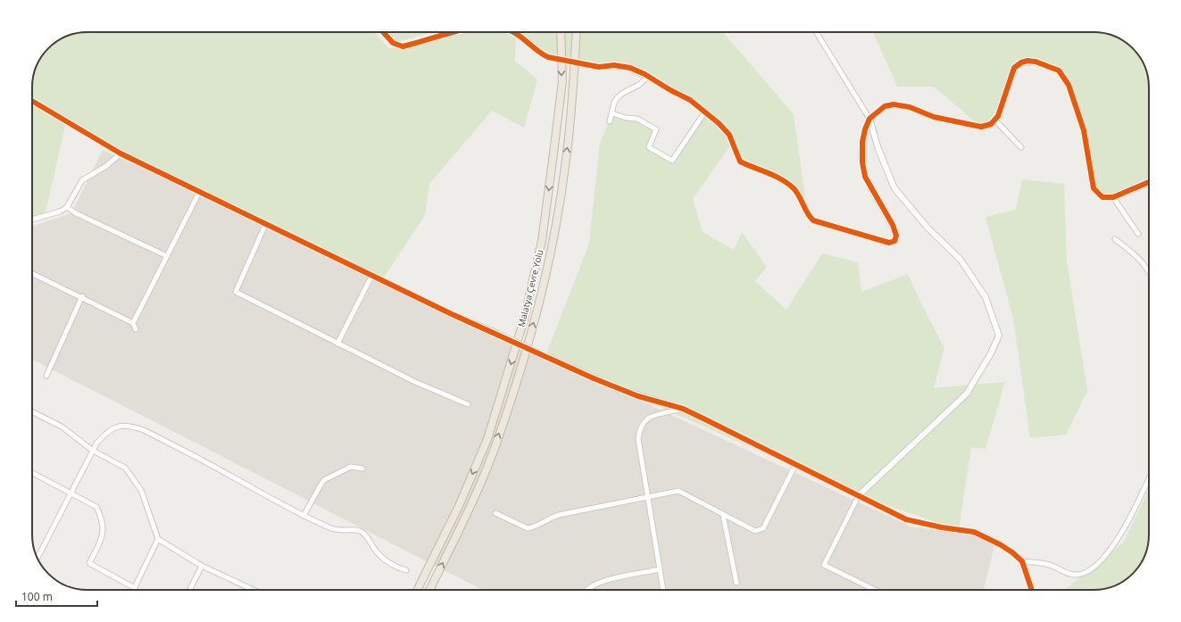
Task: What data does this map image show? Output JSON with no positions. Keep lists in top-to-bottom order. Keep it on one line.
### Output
{"streets":{"highway":["Malatya Çevre Yolu"]},"scale_bar":"100 m"}
